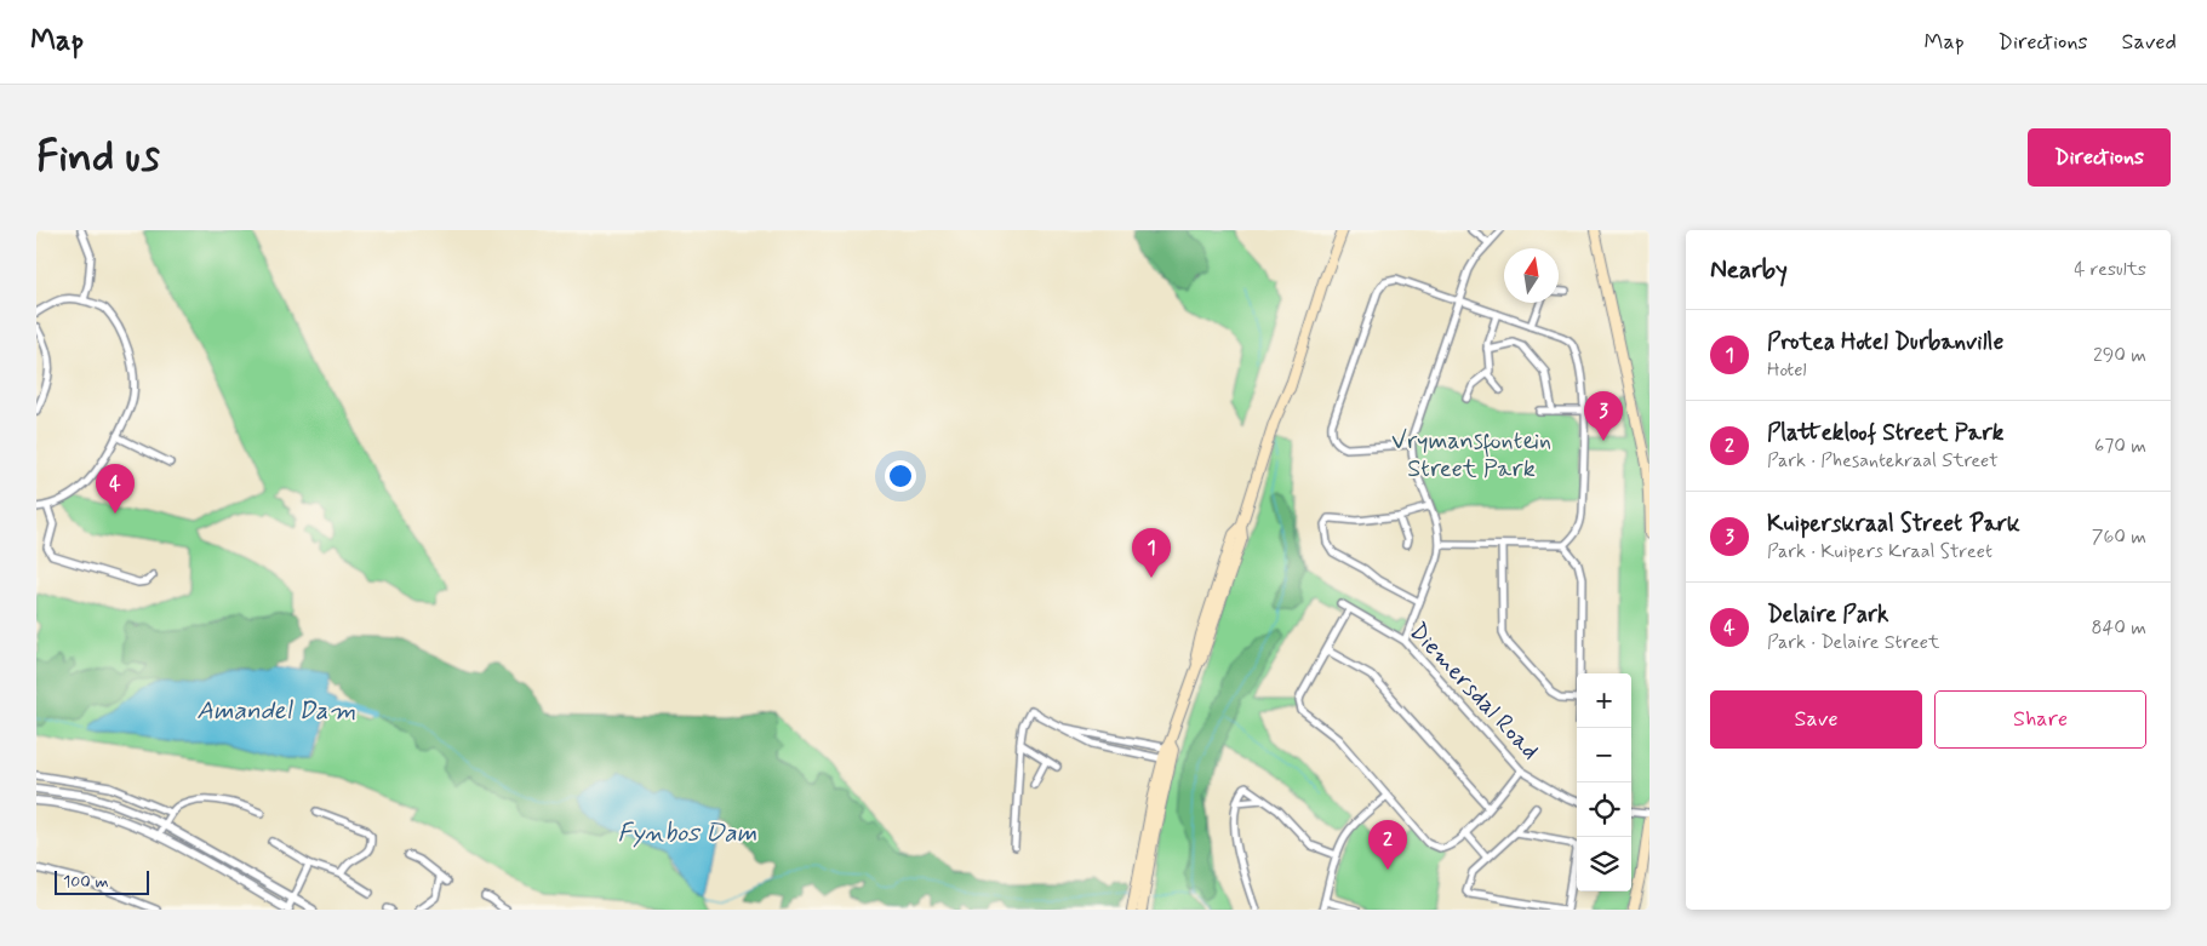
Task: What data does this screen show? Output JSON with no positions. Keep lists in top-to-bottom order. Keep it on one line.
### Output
{"streets":{"street":["Diemersdal Road"]},"water":["Amandel Dam","Fynbos Dam"],"parks":["Vrymansfontein Street Park"],"scale_bar":"100 m","north":"top","page":{"header":"Map","nav":["Map","Directions","Saved"],"buttons":["Directions",["Save","Share"]],"title":"Find us","heading":["Nearby","4 results"],"list":[{"mark":"1","name":"Protea Hotel Durbanville","note":"Hotel","value":"290 m"},{"mark":"2","name":"Plattekloof Street Park","note":"Park · Phesantekraal Street","value":"670 m"},{"mark":"3","name":"Kuiperskraal Street Park","note":"Park · Kuipers Kraal Street","value":"760 m"},{"mark":"4","name":"Delaire Park","note":"Park · Delaire Street","value":"840 m"}],"pins":["3","4","1","2"],"map_buttons":["+","−"],"scale":"100 m"}}
